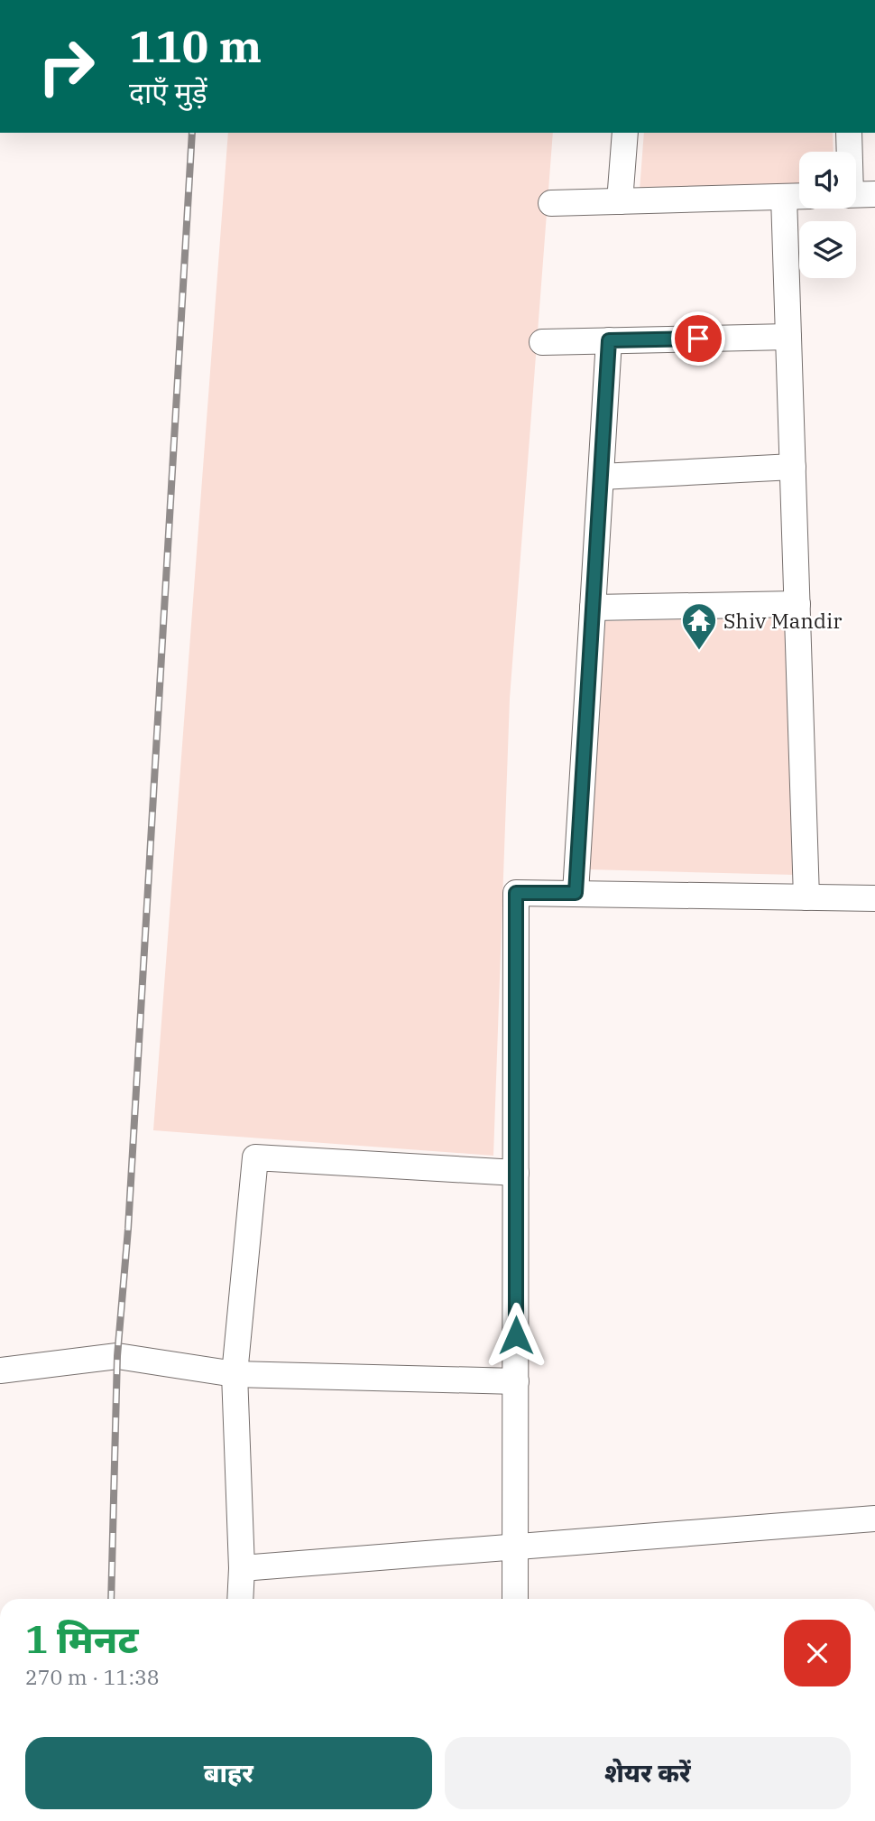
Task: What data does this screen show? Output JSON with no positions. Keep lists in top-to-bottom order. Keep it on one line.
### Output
{"places":{"temple":["Shiv Mandir"]},"page":{"turn":["110 m","दाएँ मुड़ें"],"heading":["1 मिनट","270 m · 11:38"],"buttons":["बाहर","शेयर करें"]}}
